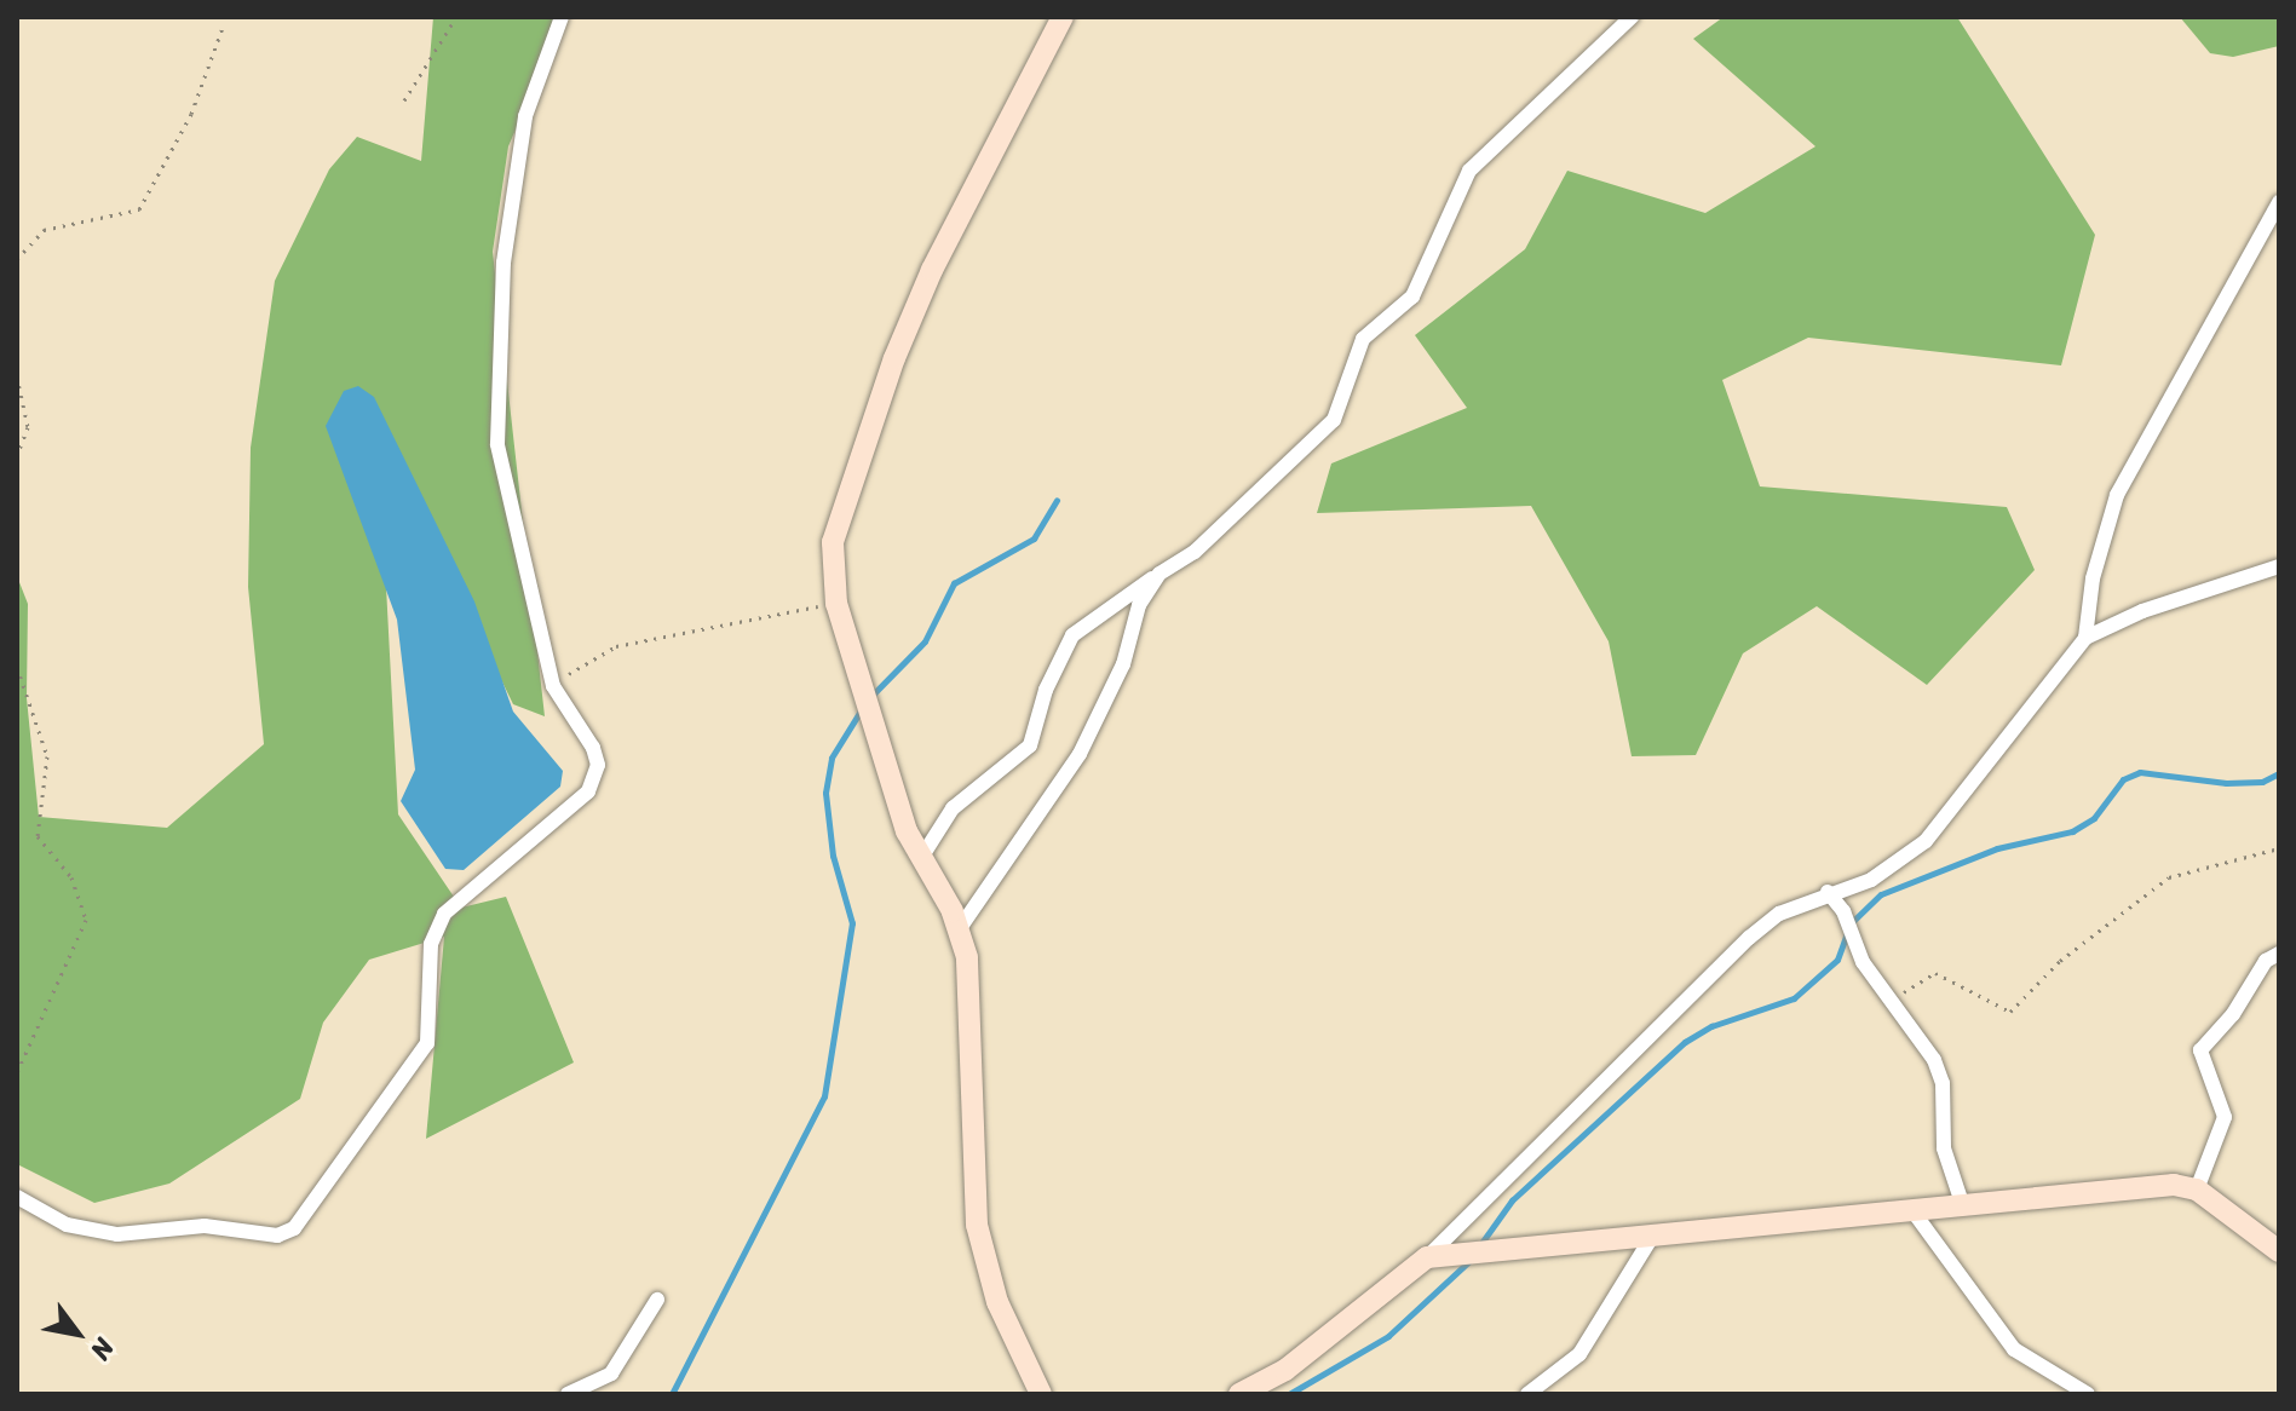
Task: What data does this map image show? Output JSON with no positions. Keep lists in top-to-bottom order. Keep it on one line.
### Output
{"north":"bottom right"}
